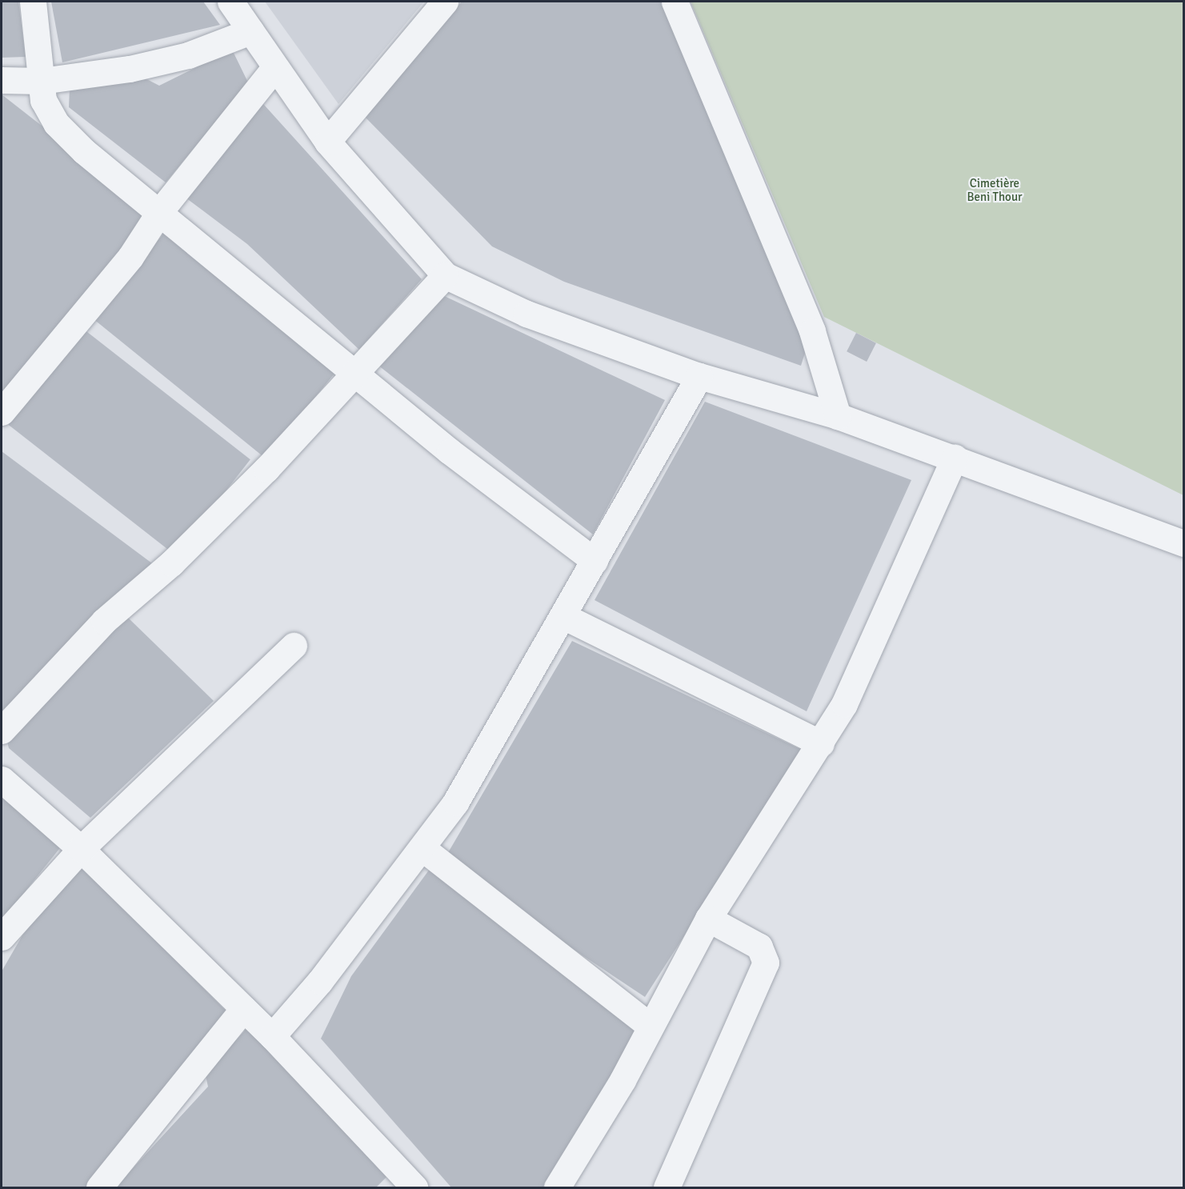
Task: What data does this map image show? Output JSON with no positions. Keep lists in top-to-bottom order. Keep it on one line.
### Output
{"parks":["Cimetière Beni Thour"]}
